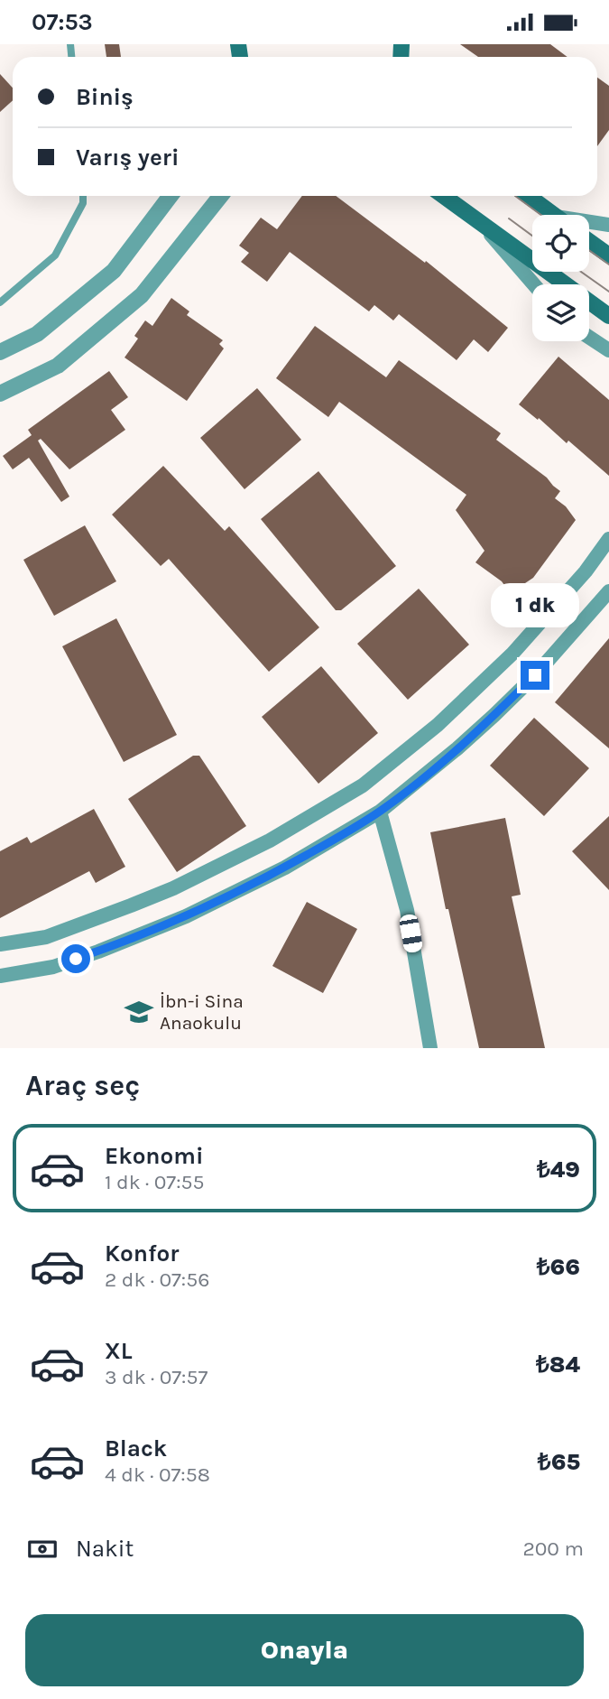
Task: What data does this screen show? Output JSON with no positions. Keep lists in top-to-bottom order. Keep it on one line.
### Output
{"places":{"school or university":["İbn-i Sina Anaokulu"]},"page":{"status":"07:53","banner":["Biniş","Varış yeri"],"bubble":"1 dk","heading":"Araç seç","list":[{"name":"Ekonomi","note":"1 dk · 07:55","value":"₺49"},{"name":"Konfor","note":"2 dk · 07:56","value":"₺66"},{"name":"XL","note":"3 dk · 07:57","value":"₺84"},{"name":"Black","note":"4 dk · 07:58","value":"₺65"}],"pay":["Nakit","200 m"],"buttons":"Onayla"}}
